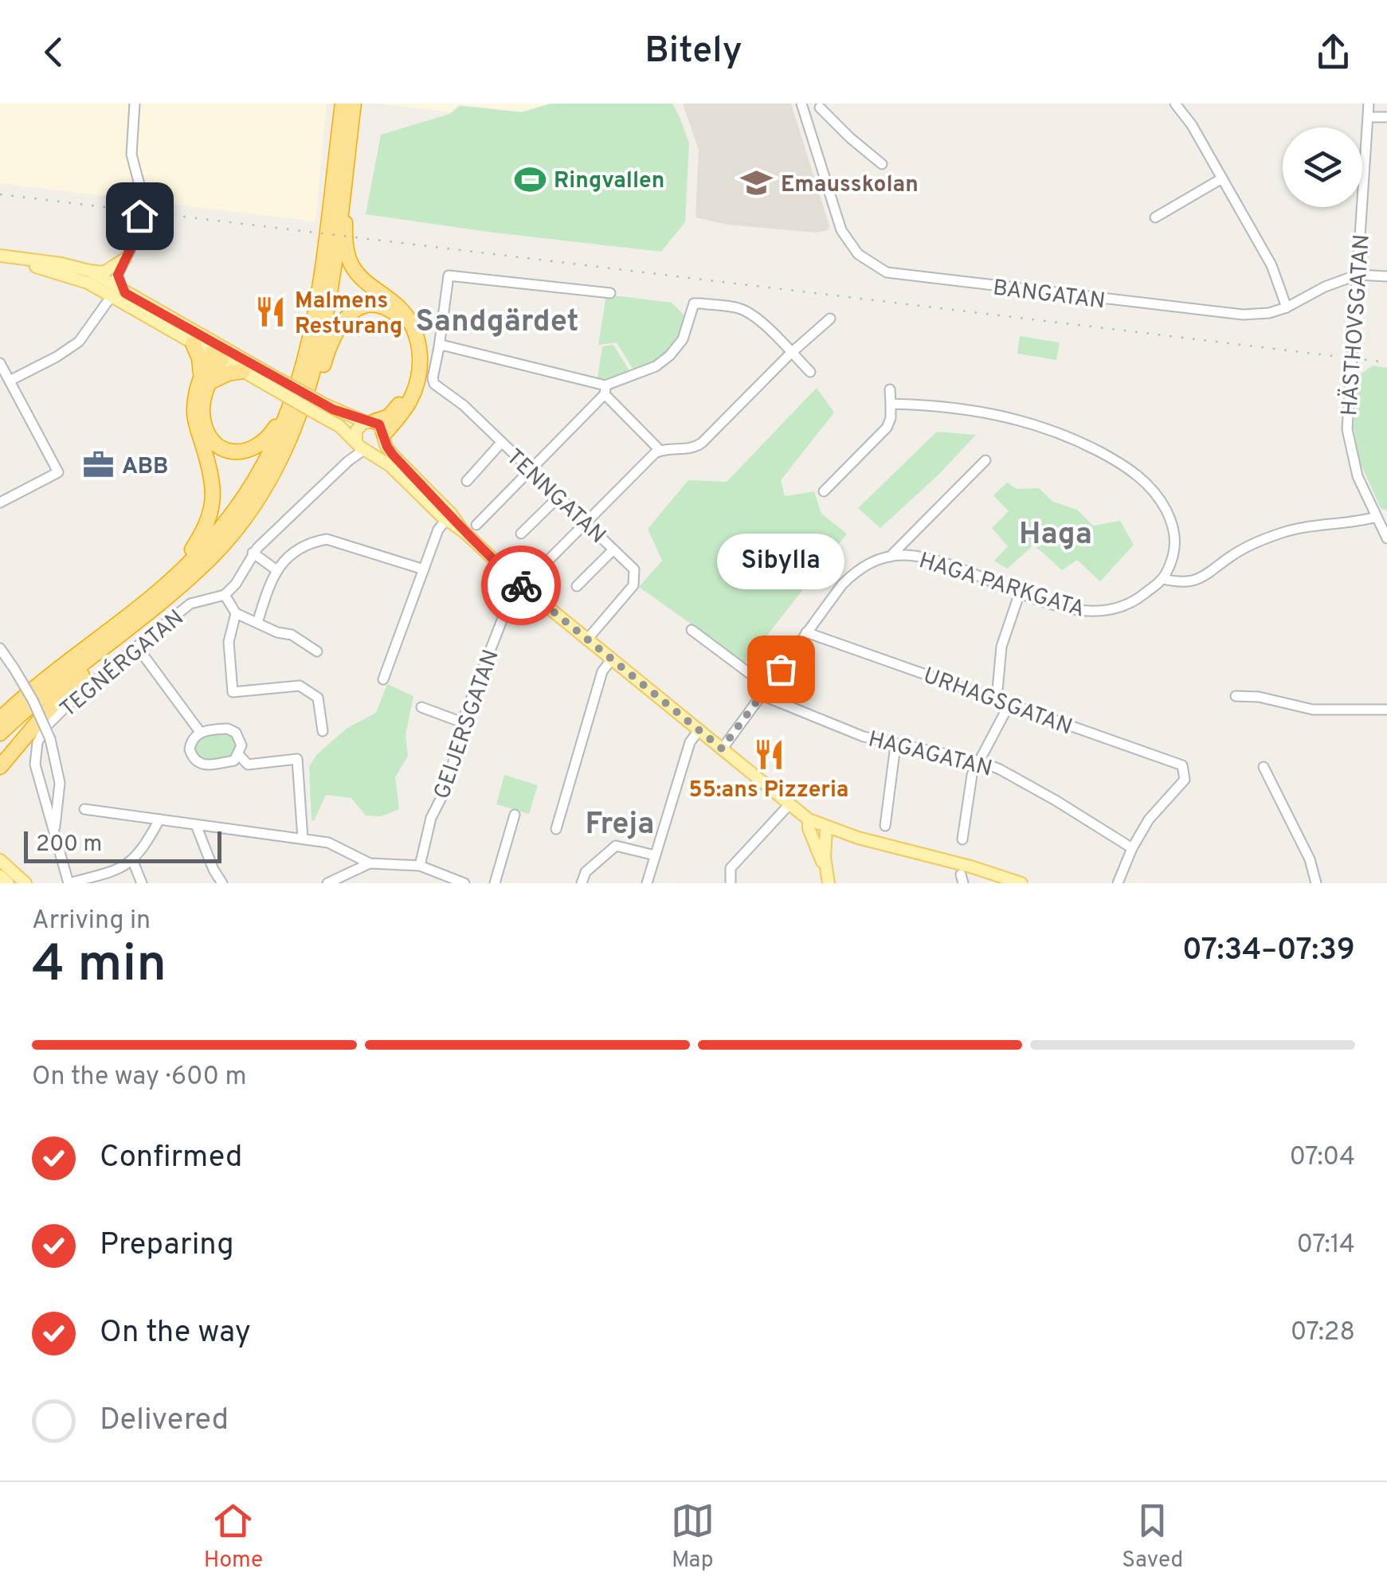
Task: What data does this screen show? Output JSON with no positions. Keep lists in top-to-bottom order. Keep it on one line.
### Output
{"streets":{"street":["BANGATAN","HÄSTHOVSGATAN","TENNGATAN","HAGA PARKGATA","TEGNÉRGATAN","URHAGSGATAN","GEIJERSGATAN","HAGAGATAN"]},"crossings":[["BANGATAN","HÄSTHOVSGATAN"],["HAGA PARKGATA","URHAGSGATAN"],["HAGA PARKGATA","HAGAGATAN"],["URHAGSGATAN","HAGAGATAN"]],"districts":["Sandgärdet","Haga","Freja"],"places":{"sports":["Ringvallen"],"school or university":["Emausskolan"],"restaurant":["Malmens Resturang","55:ans Pizzeria"],"office":["ABB"],"other":["Sibylla"]},"scale_bar":"200 m","page":{"header":"Bitely","bubble":"Sibylla","scale":"200 m","heading":["4 min","Arriving in","07:34–07:39"],"bar":"On the way · 600 m","list":[["Confirmed","07:04"],["Preparing","07:14"],["On the way","07:28"],"Delivered"],"tabs":["Home","Map","Saved"]}}
